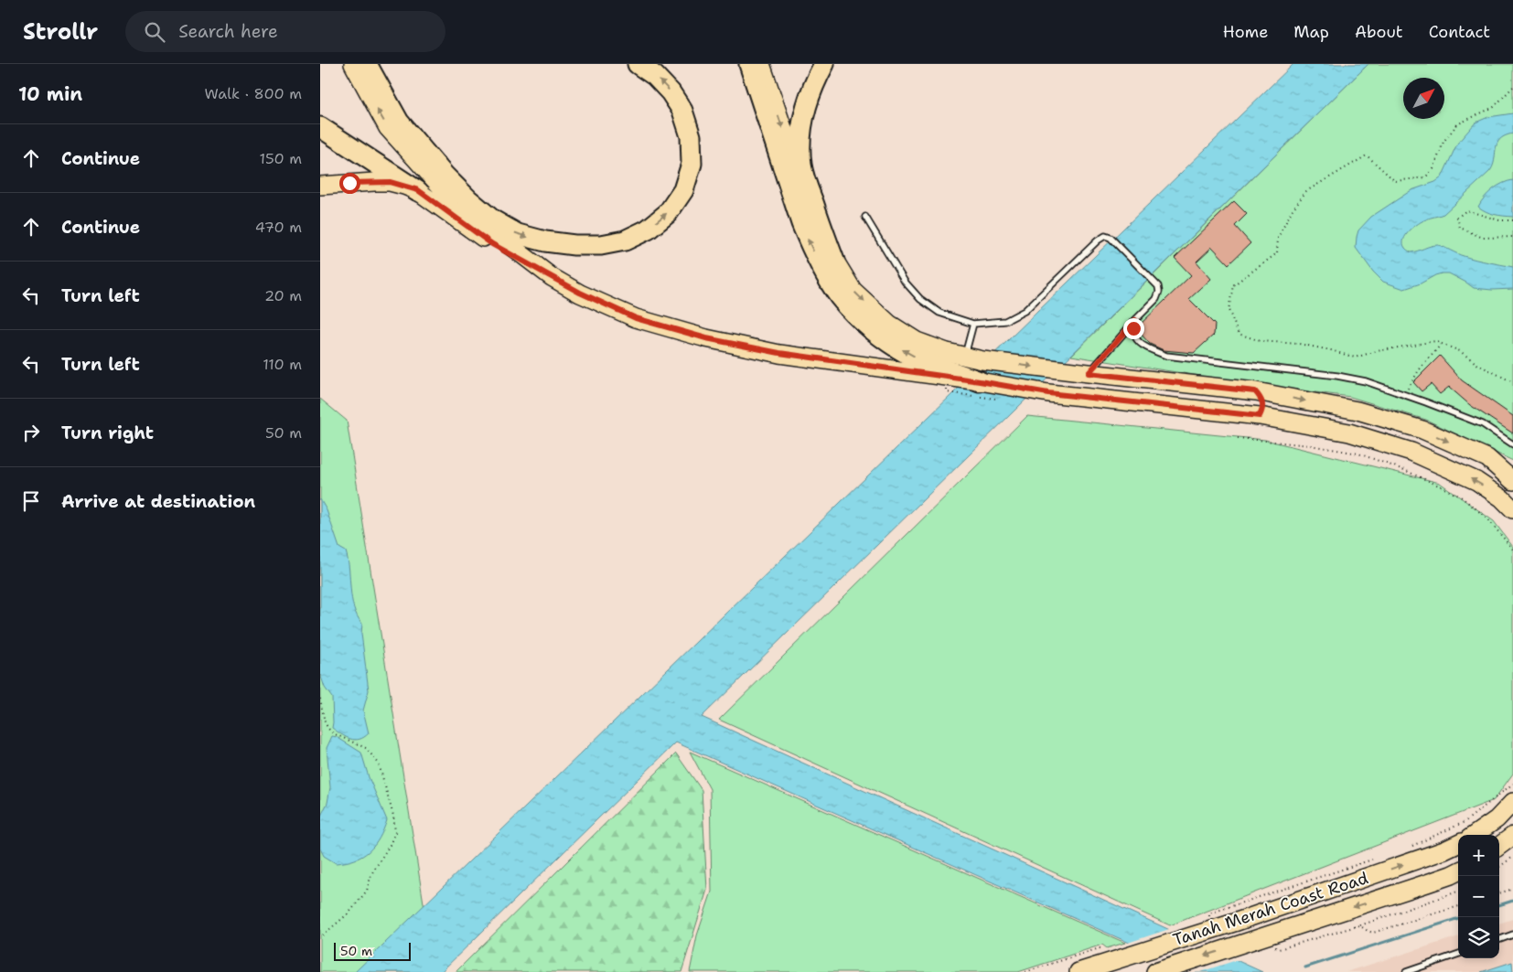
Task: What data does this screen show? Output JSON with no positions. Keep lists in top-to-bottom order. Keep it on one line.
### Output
{"streets":{"main road":["Tanah Merah Coast Road"]},"scale_bar":"50 m","north":"top right","page":{"header":"Strollr","search":"Search here","nav":["Home","Map","About","Contact"],"heading":["10 min","Walk · 800 m"],"list":[["Continue","150 m"],["Continue","470 m"],["Turn left","20 m"],["Turn left","110 m"],["Turn right","50 m"],"Arrive at destination"],"map_buttons":["+","−"],"scale":"50 m"}}
